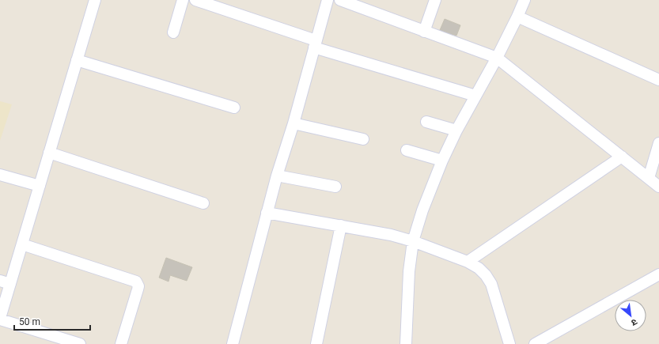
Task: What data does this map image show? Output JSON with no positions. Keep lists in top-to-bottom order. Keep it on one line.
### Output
{"scale_bar":"50 m","north":"bottom right"}
